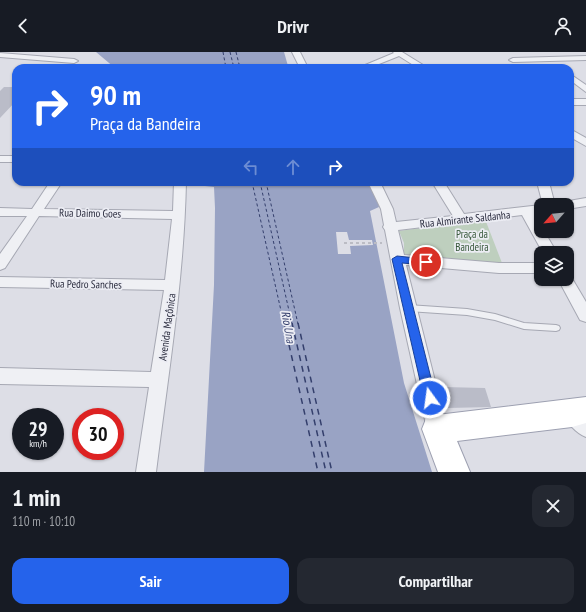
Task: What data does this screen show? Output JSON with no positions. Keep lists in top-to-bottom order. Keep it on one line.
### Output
{"streets":{"street":["Rua Daimo Goes","Rua Almirante Saldanha","Rua Pedro Sanches","Avenida Maçônica"]},"crossings":[["Rua Daimo Goes","Avenida Maçônica"],["Rua Pedro Sanches","Avenida Maçônica"]],"water":["Rio Una"],"parks":["Praça da Bandeira"],"north":"bottom left","page":{"header":"Drivr","turn":["90 m","Praça da Bandeira"],"speed":"29 km/h","limit":"30","heading":["1 min","110 m · 10:10"],"buttons":["Sair","Compartilhar"]}}
